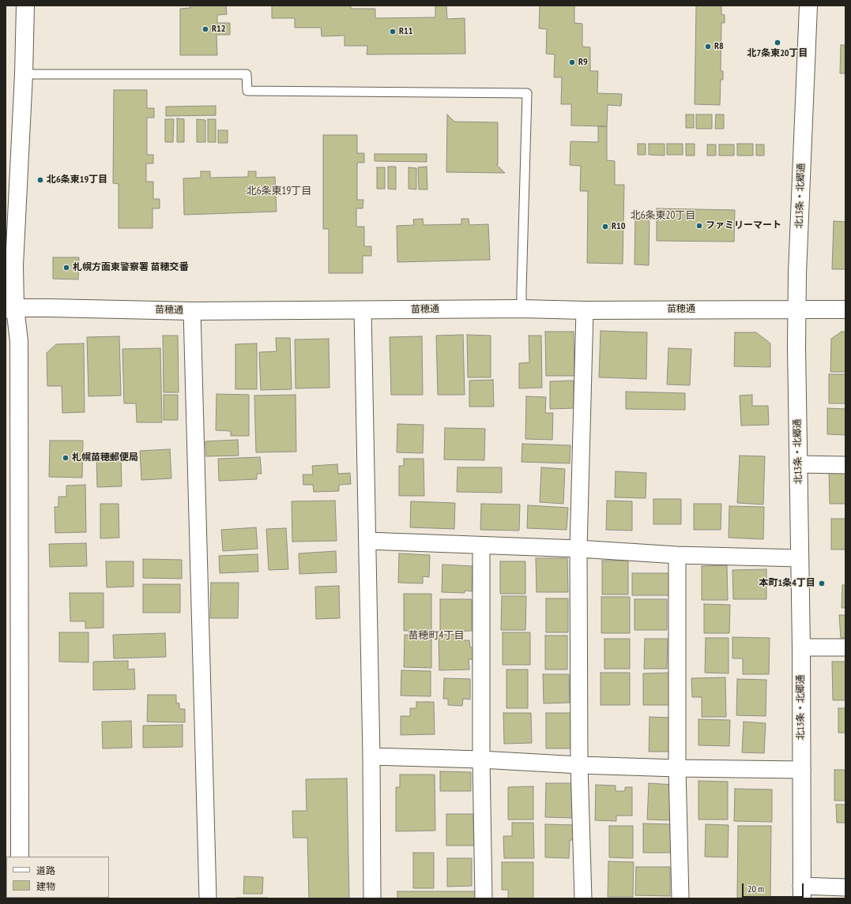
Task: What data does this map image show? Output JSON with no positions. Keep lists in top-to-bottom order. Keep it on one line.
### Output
{"streets":{"street":["北13条・北郷通","苗穂通"]},"crossings":[["北13条・北郷通","苗穂通"]],"districts":["北6条東19丁目","北6条東20丁目","苗穂町4丁目"],"places":["R12","R11","北7条東20丁目","R8","R9","北6条東19丁目","ファミリーマート","R10","札幌方面東警察署 苗穂交番","札幌苗穂郵便局","本町1条4丁目"],"legend":["道路","建物"],"scale_bar":"20 m"}
